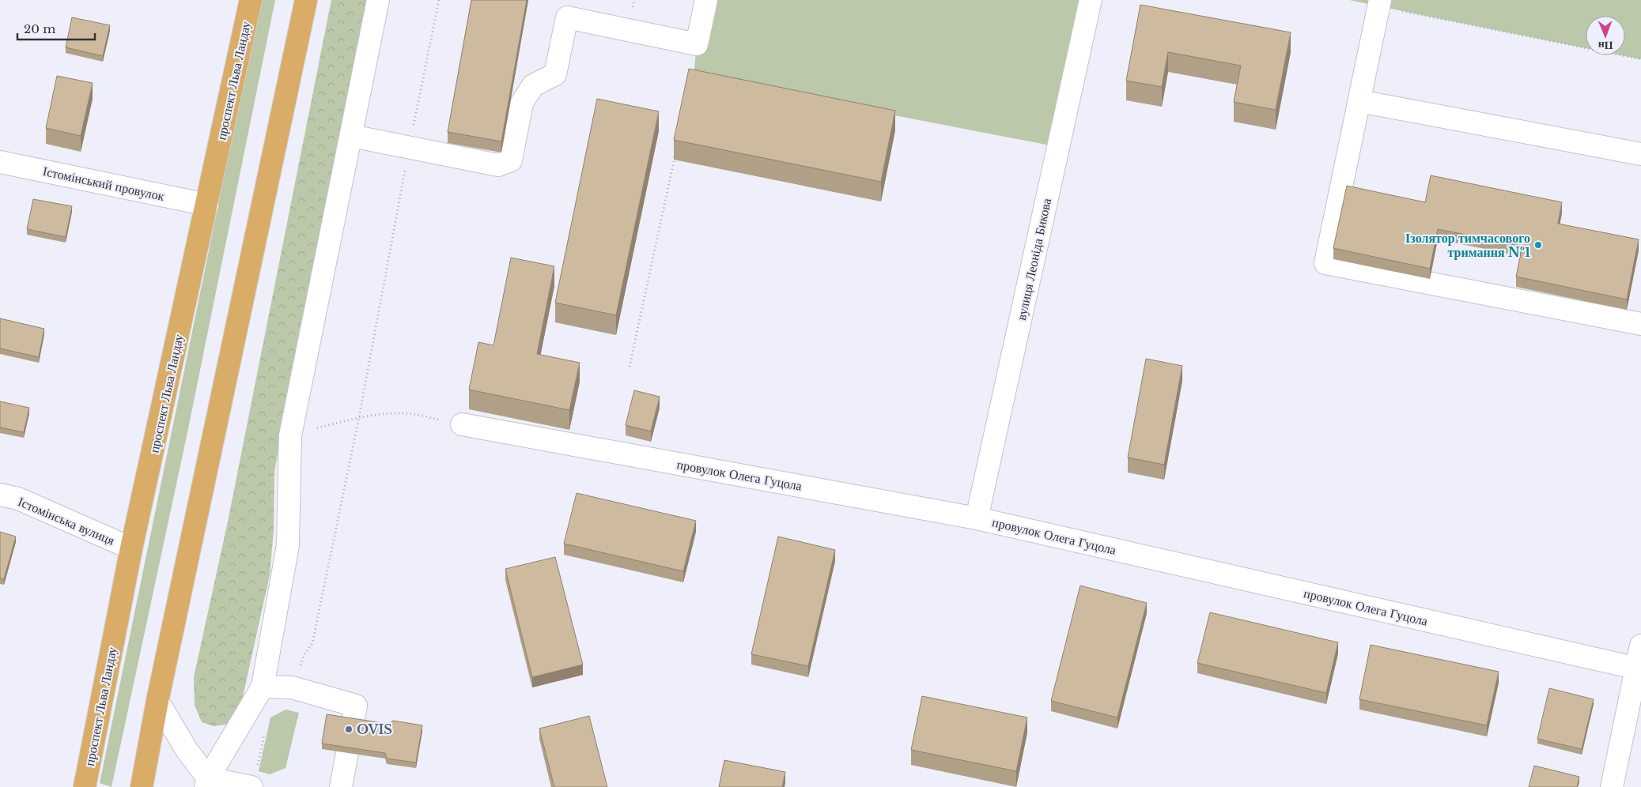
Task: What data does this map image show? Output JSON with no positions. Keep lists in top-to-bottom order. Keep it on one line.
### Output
{"streets":{"main road":["проспект Льва Ландау"],"street":["Істомінський провулок","вулиця Леоніда Бикова","провулок Олега Гуцола","Істомінська вулиця"]},"crossings":[["проспект Льва Ландау","Істомінський провулок"],["проспект Льва Ландау","Істомінська вулиця"],["вулиця Леоніда Бикова","провулок Олега Гуцола"]],"places":["Ізолятор тимчасового тримання №1","OVIS"],"scale_bar":"20 m","north":"bottom"}
